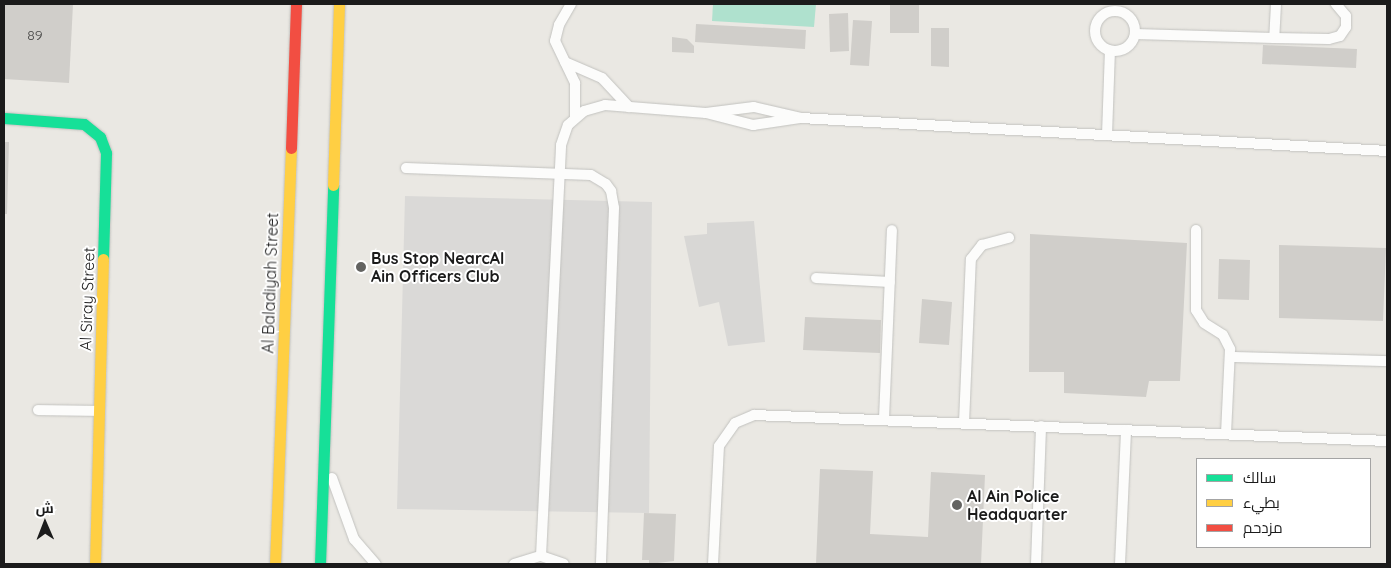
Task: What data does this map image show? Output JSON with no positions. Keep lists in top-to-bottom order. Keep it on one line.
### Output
{"streets":{"main road":["Al Baladiyah Street","Al Siray Street"]},"places":["Bus Stop NearcAl Ain Officers Club","Al Ain Police Headquarter"],"house_numbers":["89"],"legend":["سالك","بطيء","مزدحم"],"north":"top"}
